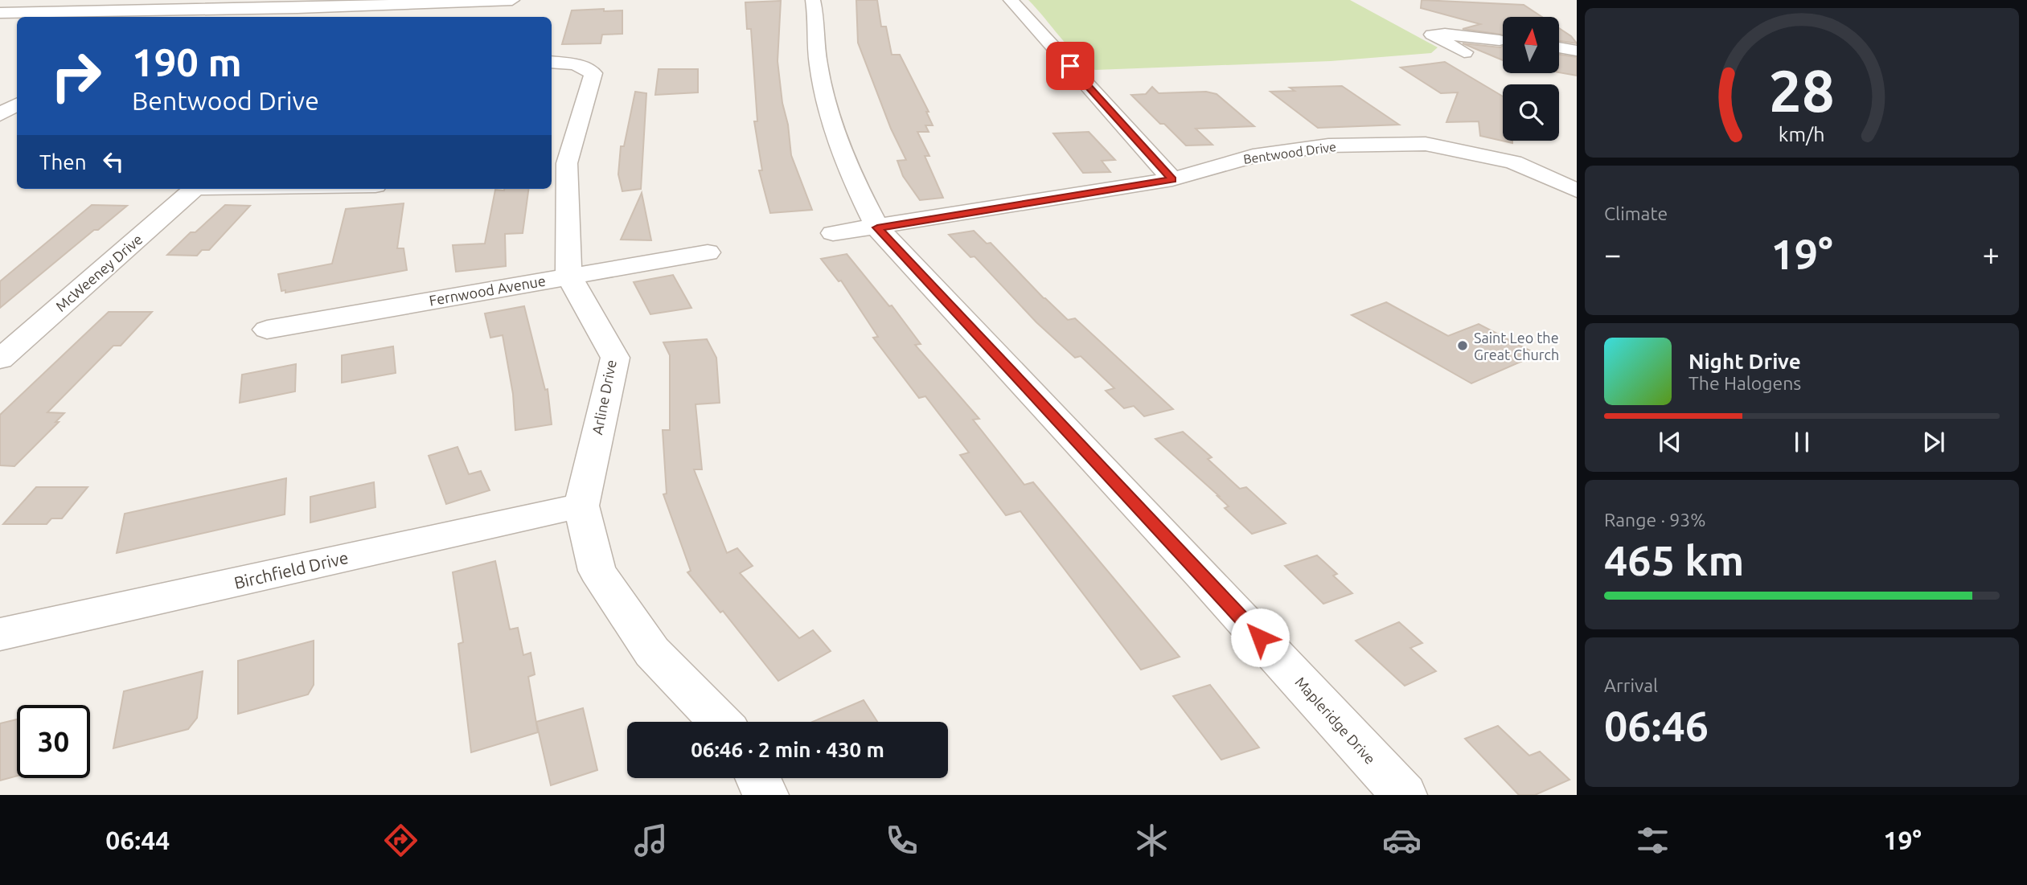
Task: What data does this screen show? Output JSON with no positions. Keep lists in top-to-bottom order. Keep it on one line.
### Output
{"streets":{"street":["Bentwood Drive","McWeeney Drive","Fernwood Avenue","Arline Drive","Birchfield Drive","Mapleridge Drive"]},"crossings":[["Bentwood Drive","Mapleridge Drive"],["Fernwood Avenue","Arline Drive"],["Arline Drive","Birchfield Drive"]],"places":["Saint Leo the Great Church"],"north":"top","page":{"turn":["190 m","Bentwood Drive"],"then":"Then","tile":["Climate",["Range · 93%","465 km"],["Arrival","06:46"]],"heat":["−","19°","+"],"song":["Night Drive","The Halogens"],"limit":"30","trip":"06:46 · 2 min · 430 m","tabs":["06:44","19°"],"gauge":["28","km/h"]}}
